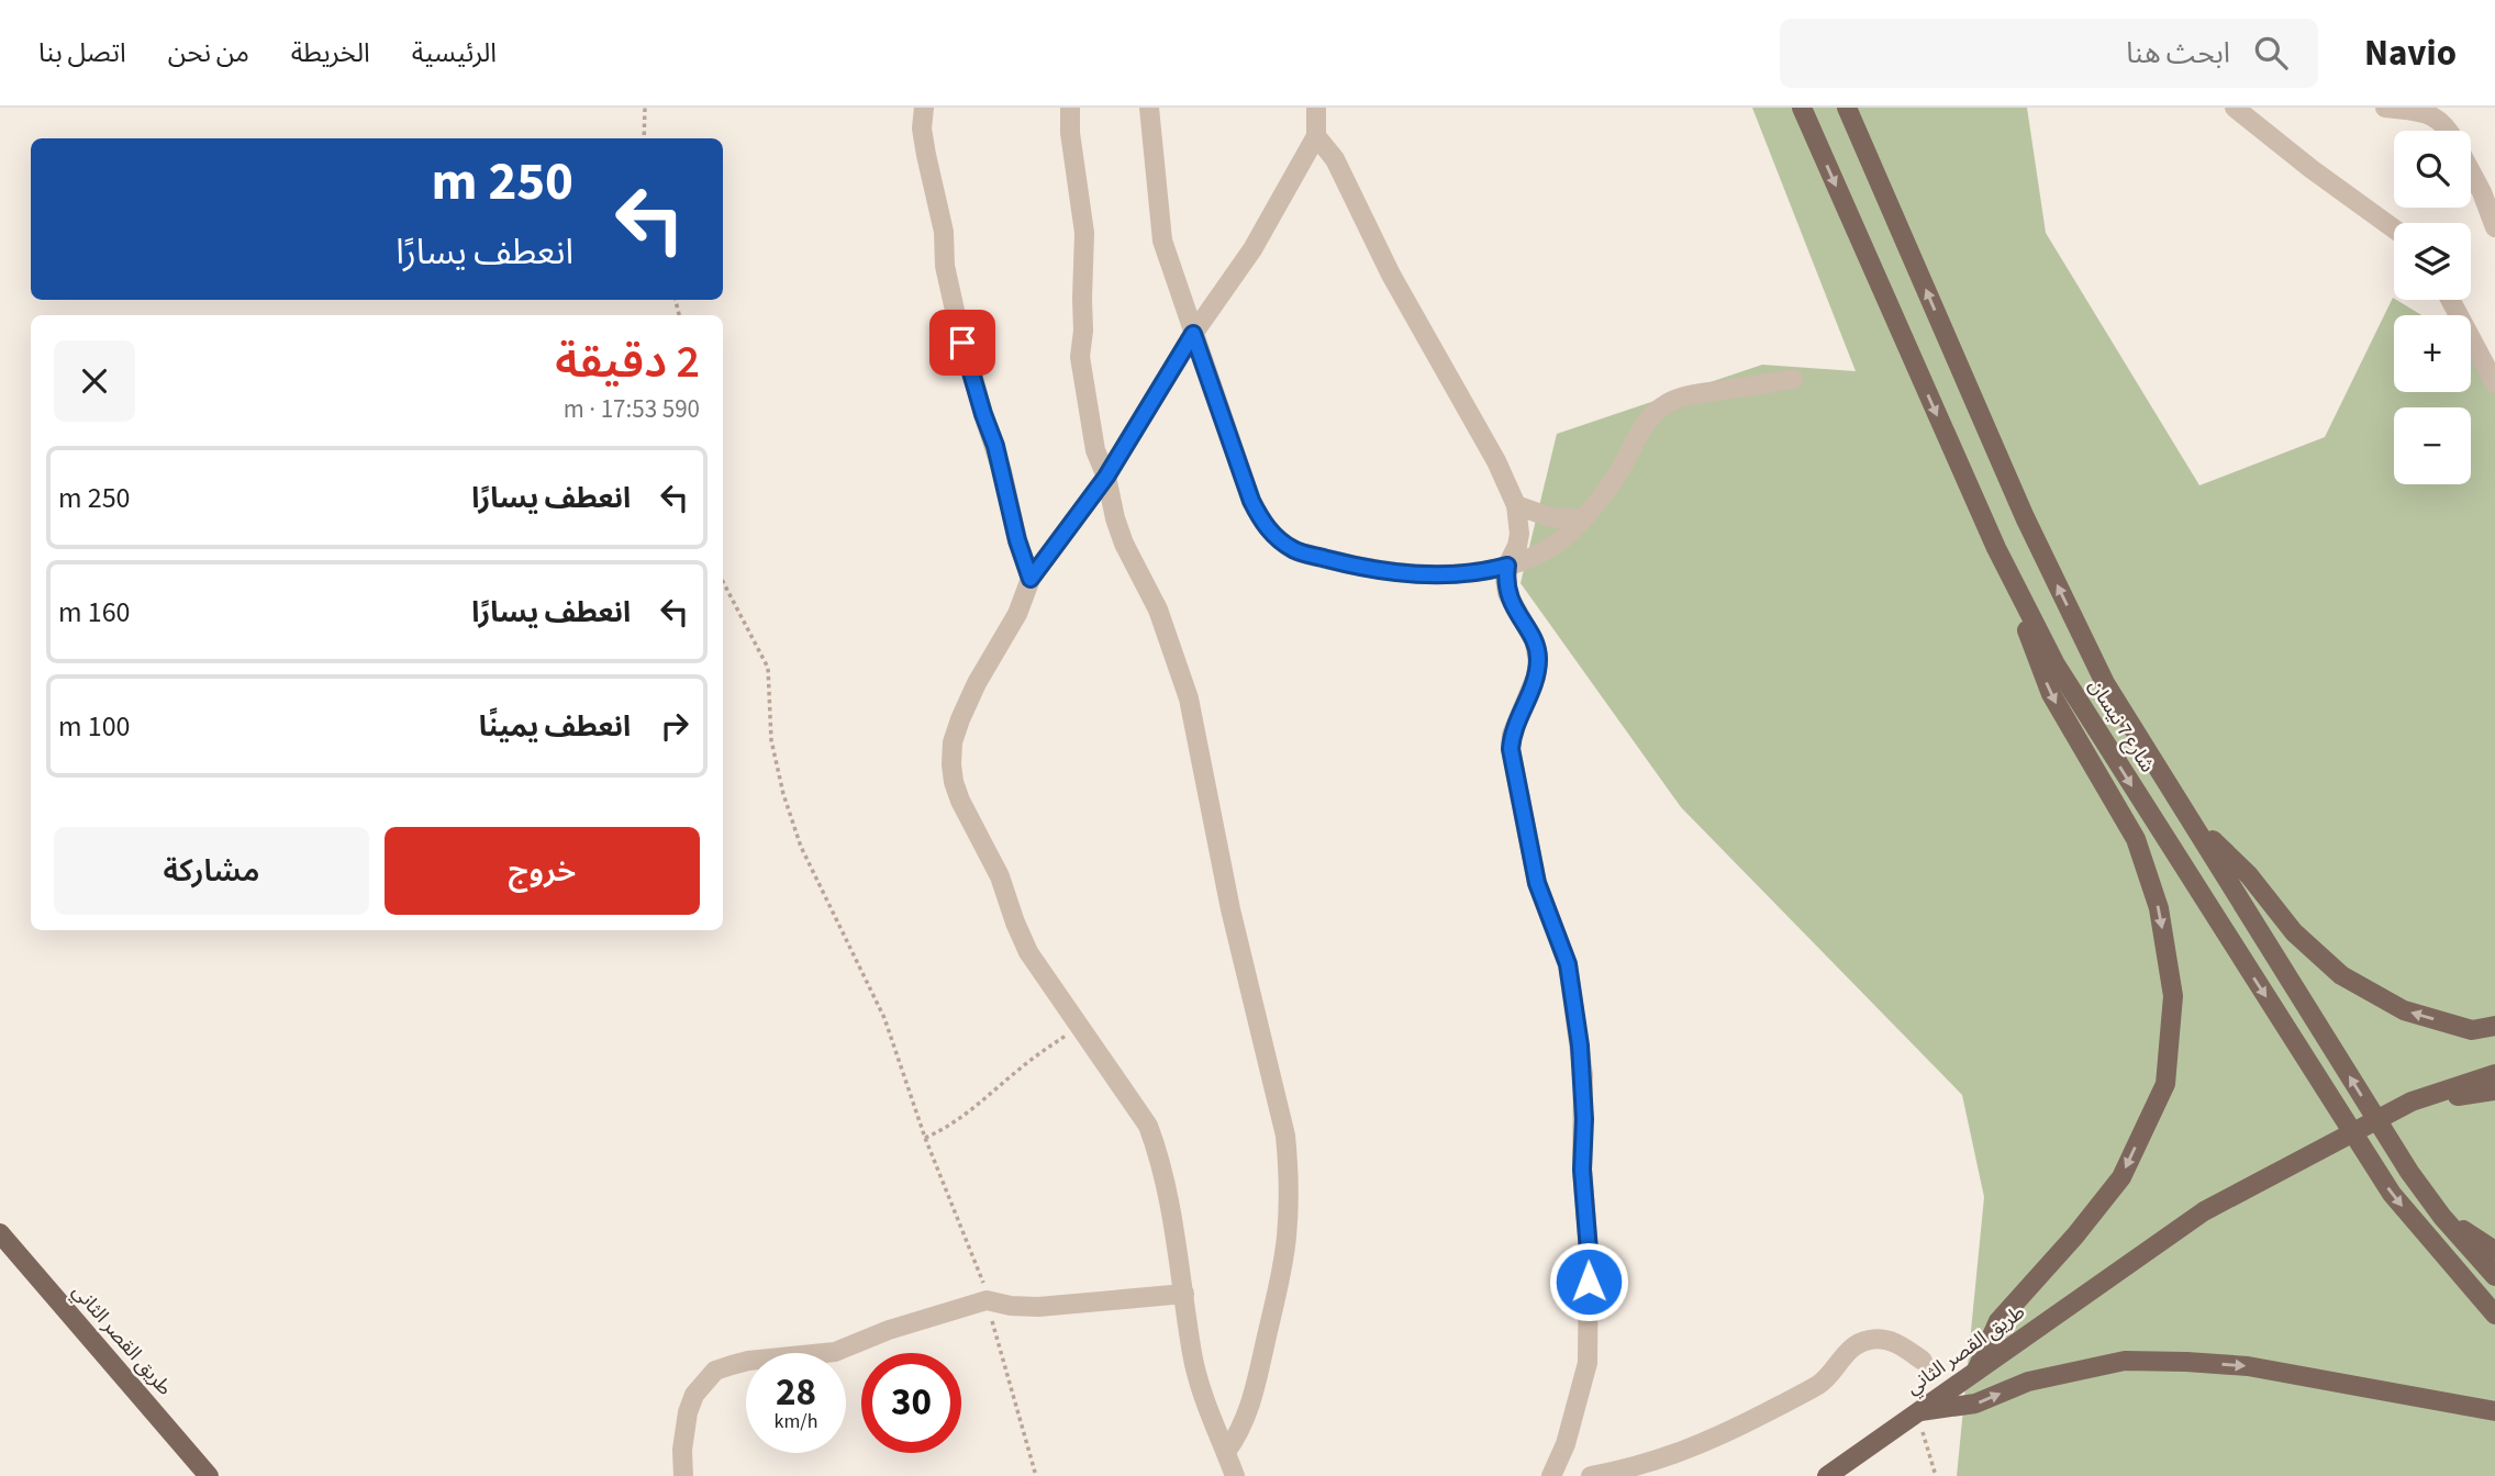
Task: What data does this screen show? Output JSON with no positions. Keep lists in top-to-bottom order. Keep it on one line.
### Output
{"streets":{"main road":["شارع 7 نيسان","طريق القصر الثاني"]},"page":{"header":"Navio","search":"ابحث هنا","nav":["الرئيسية","الخريطة","من نحن","اتصل بنا"],"map_buttons":["+","−"],"turn":["250 m","انعطف يسارًا"],"heading":["2 دقيقة","590 m · 17:53"],"list":[{"name":"انعطف يسارًا","value":"250 m"},{"name":"انعطف يسارًا","value":"160 m"},{"name":"انعطف يمينًا","value":"100 m"}],"buttons":["خروج","مشاركة"],"speed":"28 km/h","limit":"30"}}
